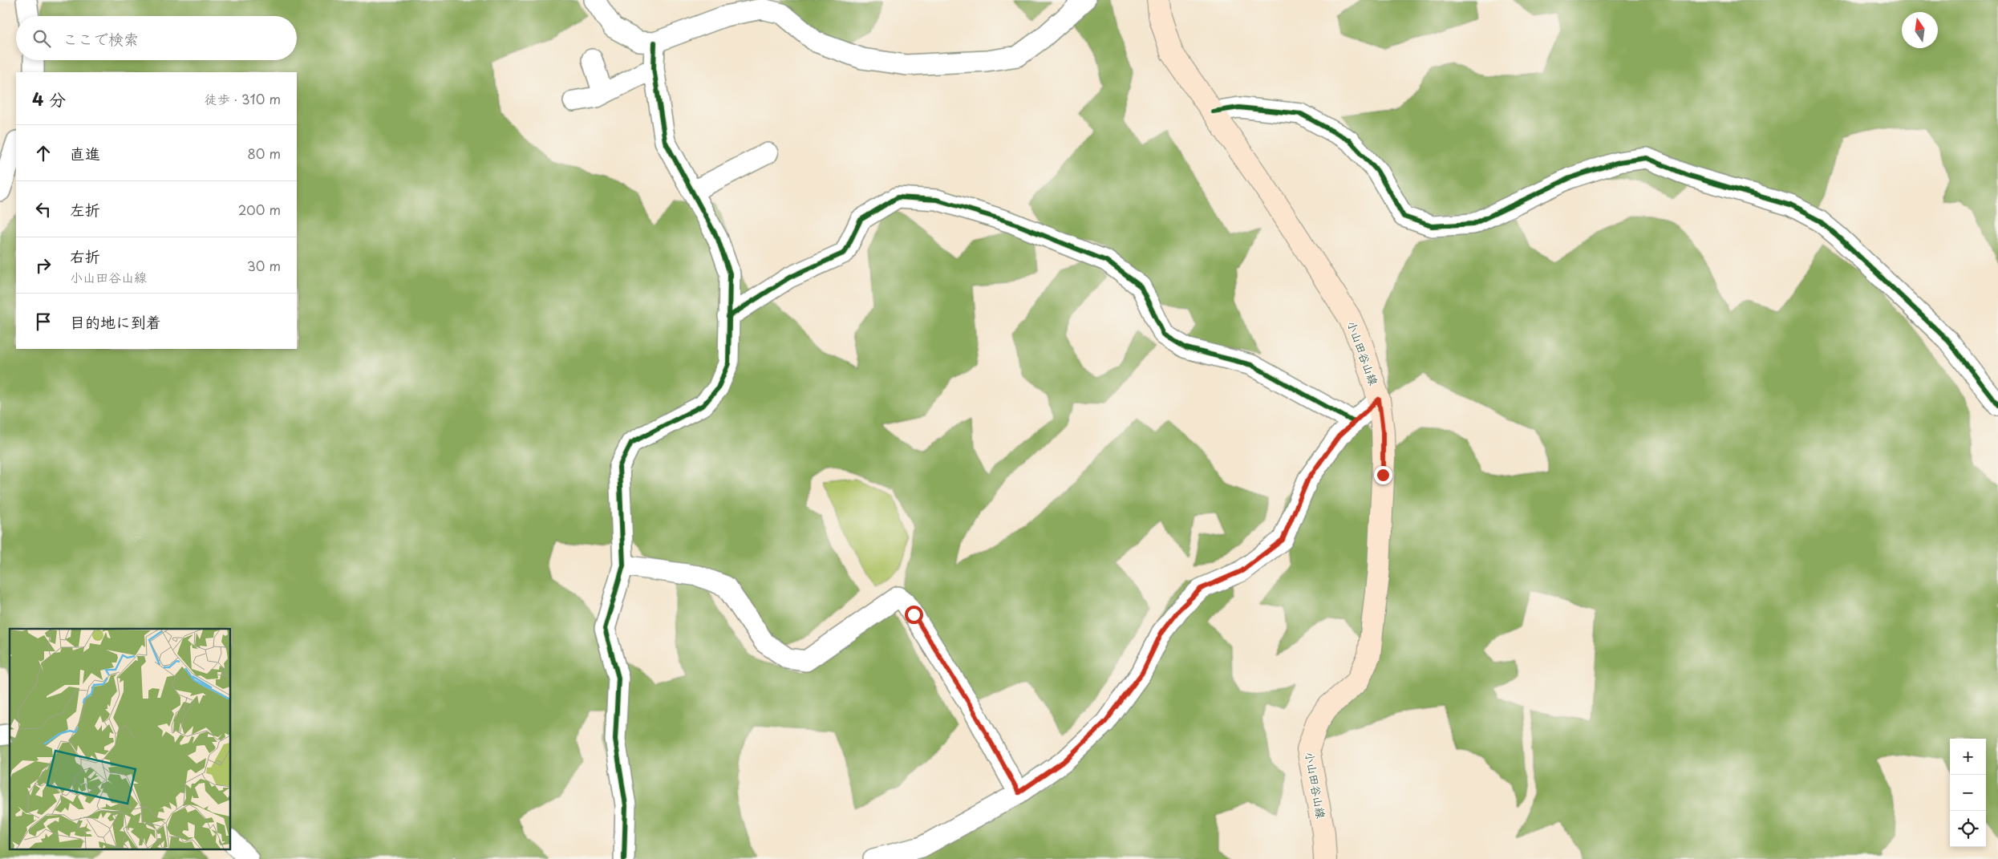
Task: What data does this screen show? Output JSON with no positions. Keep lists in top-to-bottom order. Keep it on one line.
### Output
{"streets":{"main road":["小山田谷山線"]},"north":"top","page":{"search":"ここで検索","heading":["4 分","徒歩 · 310 m"],"list":[["直進","80 m"],["左折","200 m"],["右折","小山田谷山線","30 m"],"目的地に到着"],"map_buttons":["+","−"]}}
